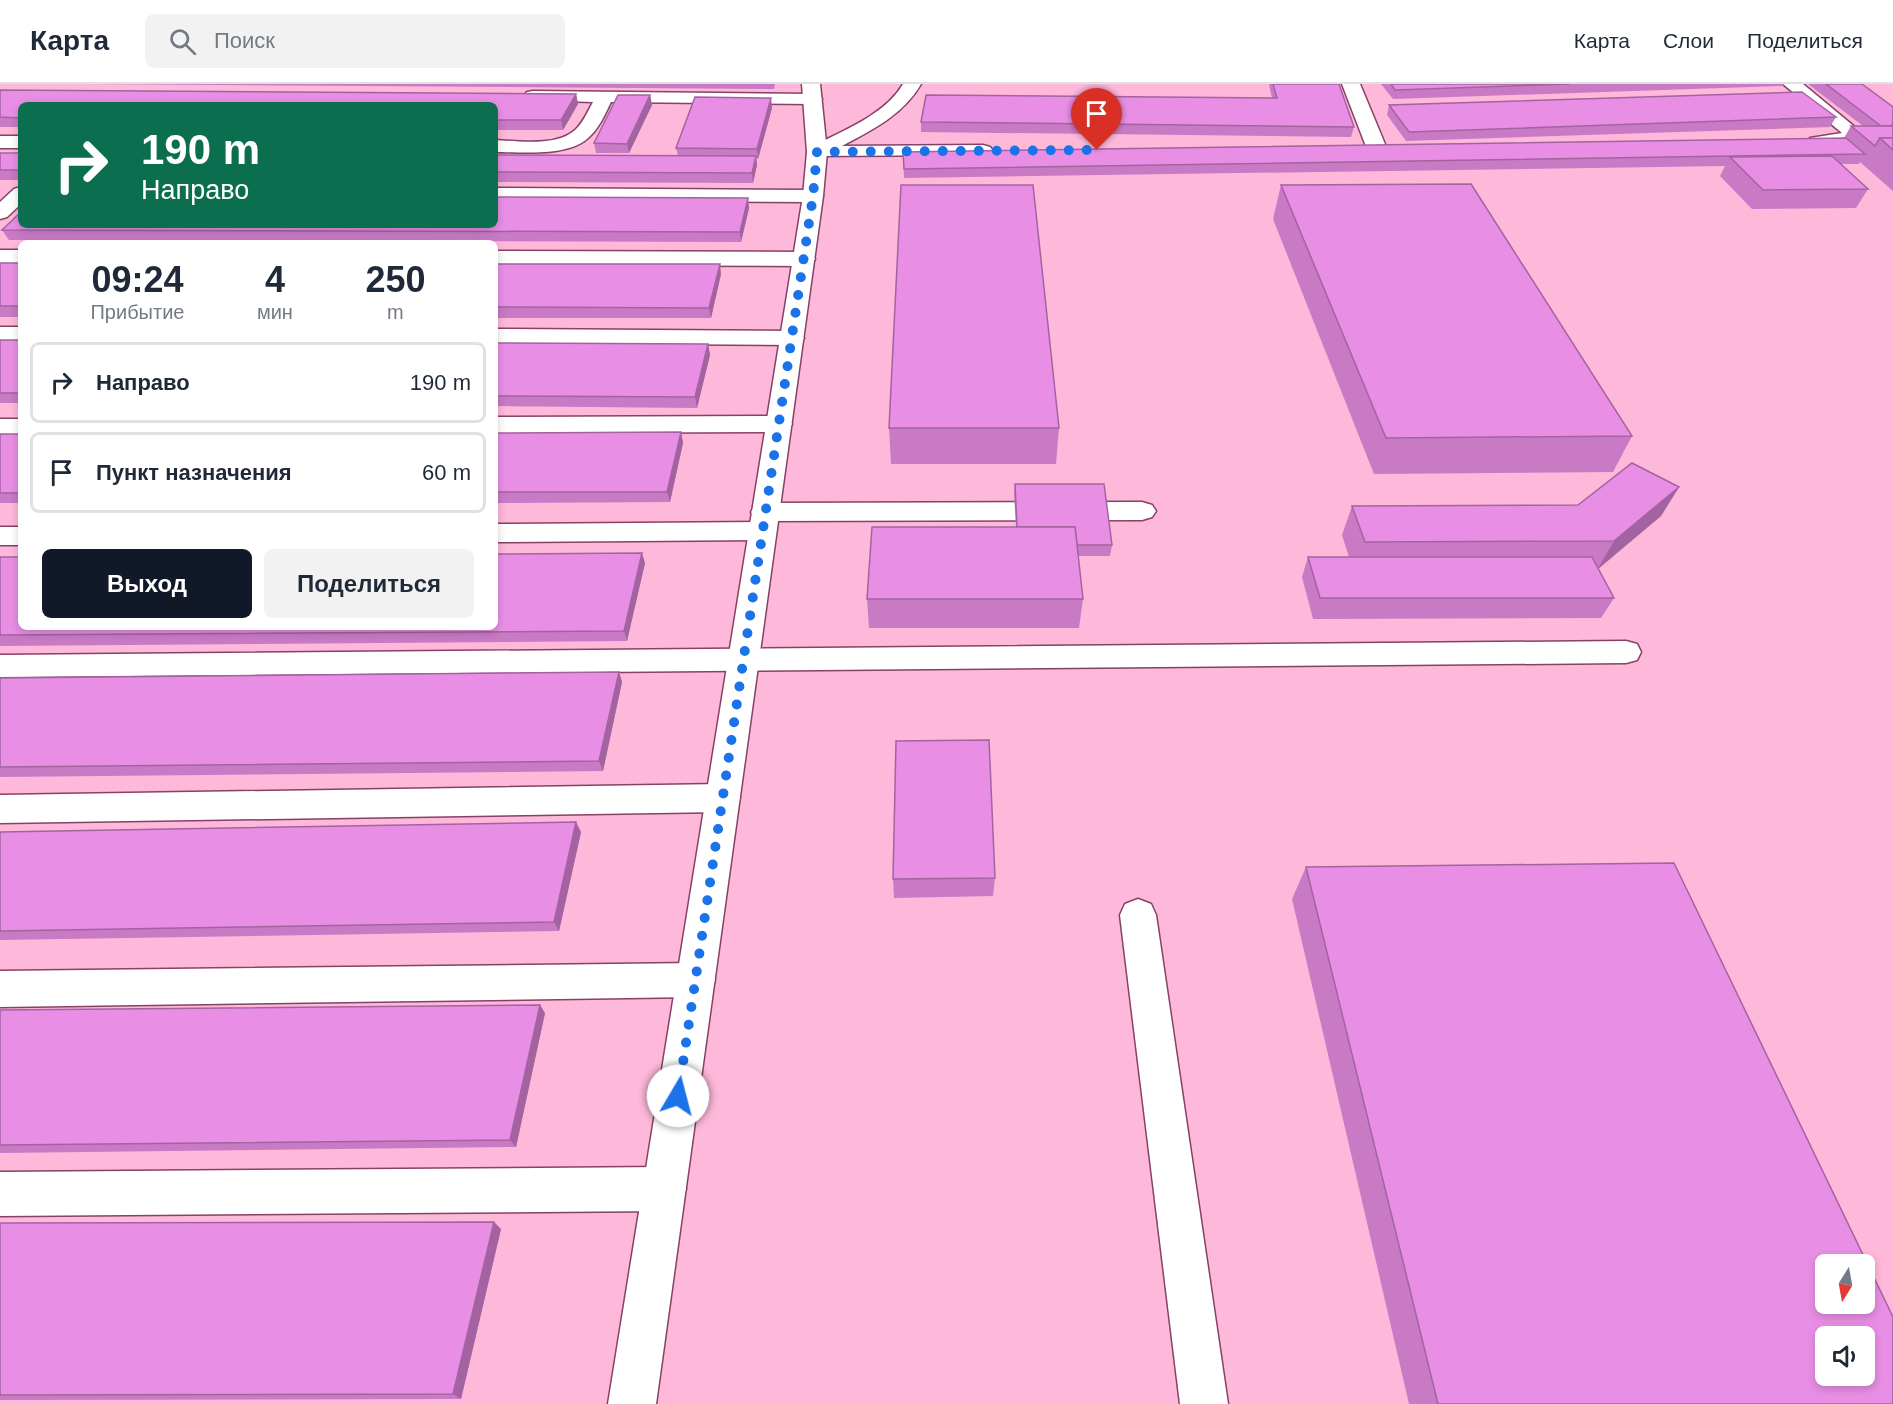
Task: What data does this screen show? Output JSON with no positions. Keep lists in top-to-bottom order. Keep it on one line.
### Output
{"north":"bottom","page":{"header":"Карта","search":"Поиск","nav":["Карта","Слои","Поделиться"],"turn":["190 m","Направо"],"eta":["09:24","Прибытие","4","мин","250","m"],"list":[{"name":"Направо","value":"190 m"},{"name":"Пункт назначения","value":"60 m"}],"buttons":["Выход","Поделиться"]}}
